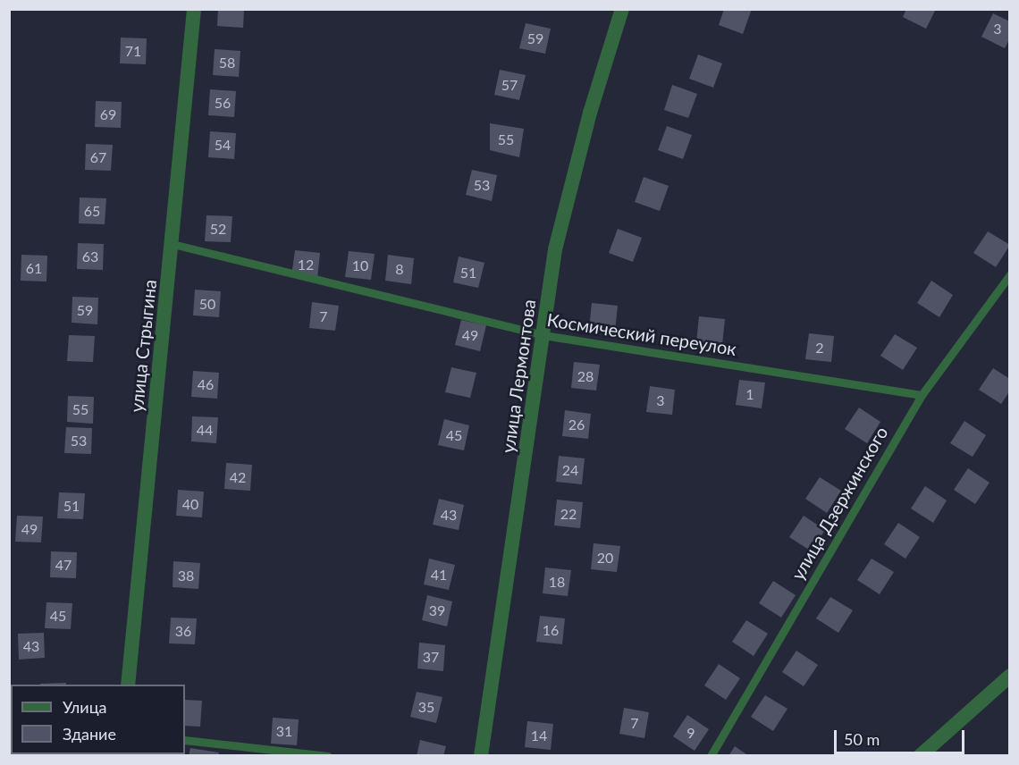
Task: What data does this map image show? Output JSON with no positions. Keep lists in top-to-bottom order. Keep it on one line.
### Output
{"streets":{"street":["улица Стрыгина","улица Лермонтова"],"lane":["Космический переулок","улица Дзержинского"]},"crossings":[["Космический переулок","улица Стрыгина"],["Космический переулок","улица Лермонтова"],["Космический переулок","улица Дзержинского"]],"house_numbers":["3","59","71","58","57","56","69","55","54","67","53","65","52","63","12","10","61","8","51","50","59","7","49","2","28","46","1","3","55","26","44","45","53","24","42","40","51","22","43","49","20","47","41","38","18","39","45","16","36","43","37","35","7","31","9","14"],"legend":["Улица","Здание"],"scale_bar":"50 m"}
